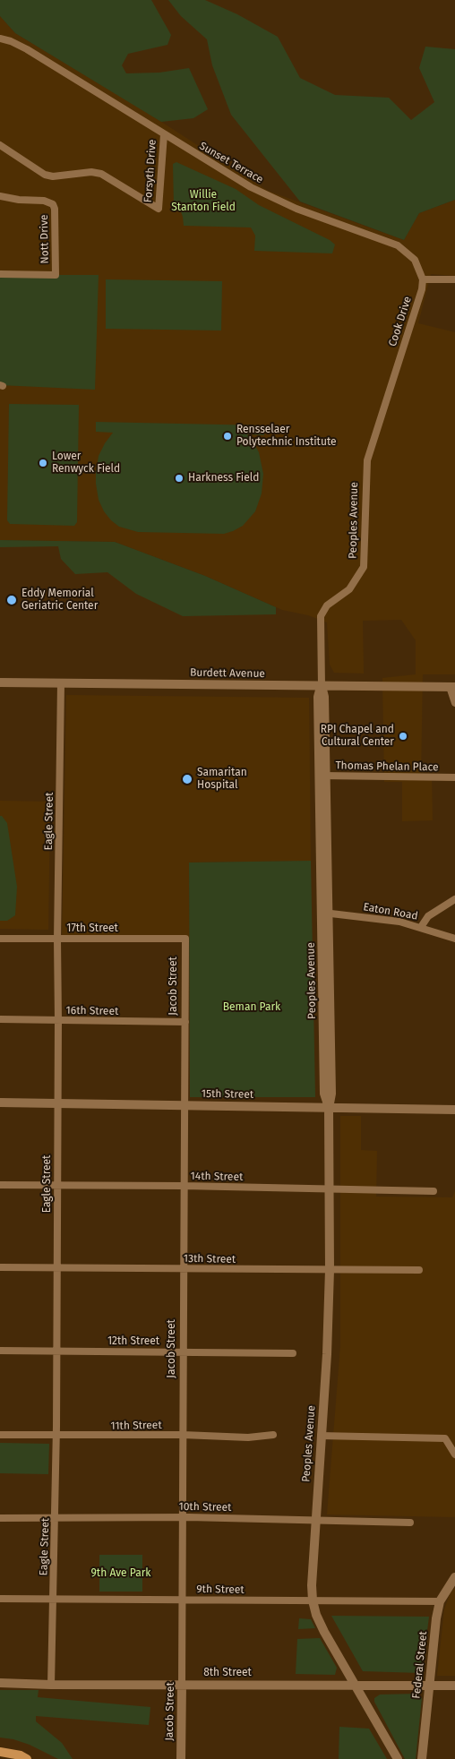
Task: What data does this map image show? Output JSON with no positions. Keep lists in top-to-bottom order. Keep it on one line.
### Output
{"streets":{"street":["Sunset Terrace","Forsyth Drive","Nott Drive","Cook Drive","Peoples Avenue","Burdett Avenue","Thomas Phelan Place","Eagle Street","Eaton Road","17th Street","Jacob Street","16th Street","15th Street","14th Street","13th Street","12th Street","11th Street","10th Street","9th Street","Federal Street","8th Street"]},"crossings":[["Sunset Terrace","Forsyth Drive"],["Sunset Terrace","Cook Drive"],["Cook Drive","Peoples Avenue"],["Peoples Avenue","Burdett Avenue"],["Peoples Avenue","Thomas Phelan Place"],["Peoples Avenue","Eaton Road"],["Peoples Avenue","15th Street"],["Peoples Avenue","14th Street"],["Peoples Avenue","13th Street"],["Peoples Avenue","10th Street"],["Peoples Avenue","9th Street"],["Peoples Avenue","8th Street"],["Burdett Avenue","Eagle Street"],["Eagle Street","17th Street"],["Eagle Street","16th Street"],["Eagle Street","15th Street"],["Eagle Street","14th Street"],["Eagle Street","13th Street"],["Eagle Street","12th Street"],["Eagle Street","11th Street"],["Eagle Street","10th Street"],["Eagle Street","9th Street"],["Eagle Street","8th Street"],["17th Street","Jacob Street"],["Jacob Street","16th Street"],["Jacob Street","15th Street"],["Jacob Street","14th Street"],["Jacob Street","13th Street"],["Jacob Street","12th Street"],["Jacob Street","11th Street"],["Jacob Street","10th Street"],["Jacob Street","9th Street"],["Jacob Street","8th Street"],["9th Street","Federal Street"],["Federal Street","8th Street"]],"parks":["Willie Stanton Field","Beman Park","9th Ave Park"],"places":["Rensselaer Polytechnic Institute","Lower Renwyck Field","Harkness Field","Eddy Memorial Geriatric Center","RPI Chapel and Cultural Center","Samaritan Hospital"]}
